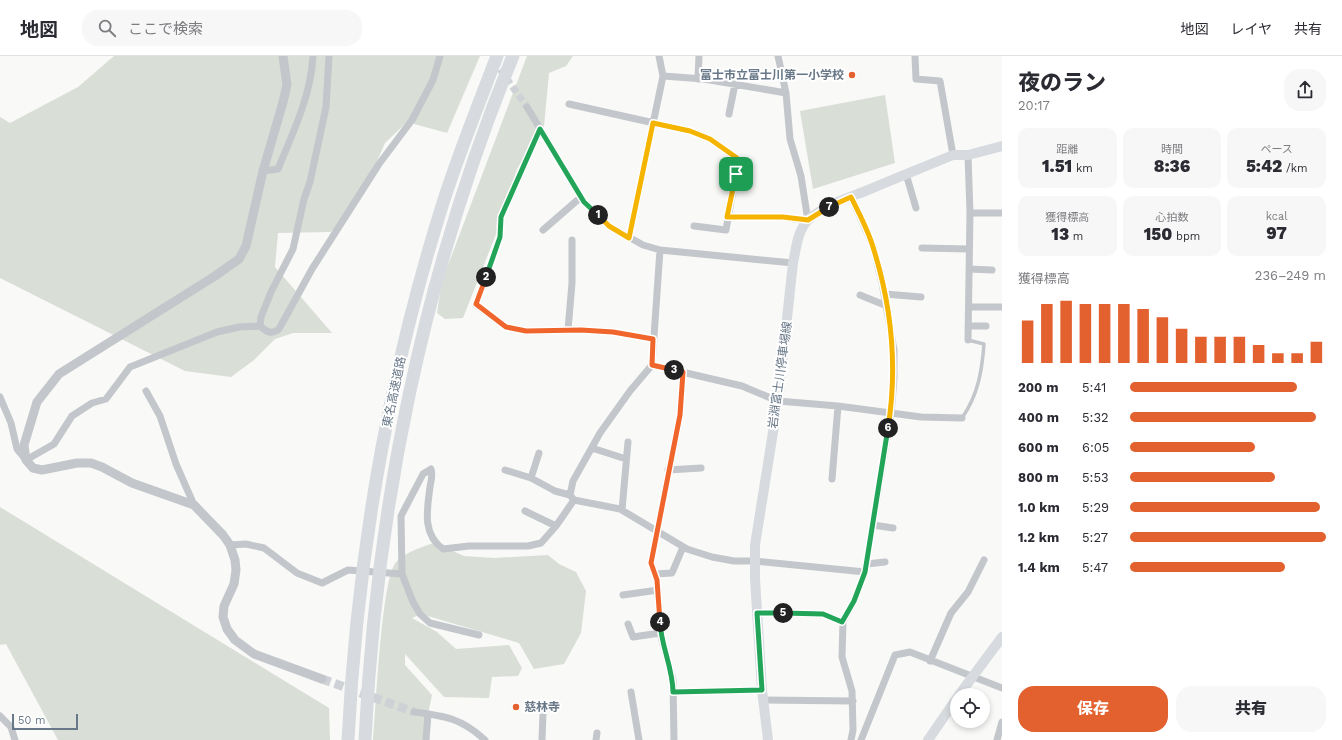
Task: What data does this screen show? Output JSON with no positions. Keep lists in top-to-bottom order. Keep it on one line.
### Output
{"streets":{"highway":["東名高速道路"],"main road":["岩淵富士川停車場線"]},"places":["富士市立富士川第一小学校","慈林寺"],"scale_bar":"50 m","page":{"header":"地図","search":"ここで検索","nav":["地図","レイヤ","共有"],"heading":["夜のラン","20:17"],"stats":[["距離","1.51 km"],["時間","8:36"],["ペース","5:42 /km"],["獲得標高","13 m"],["心拍数","150 bpm"],["kcal","97"]],"pins":["7","1","2","3","6","5","4"],"chart":["獲得標高","236–249 m"],"list":[{"name":"200 m","note":"5:41"},{"name":"400 m","note":"5:32"},{"name":"600 m","note":"6:05"},{"name":"800 m","note":"5:53"},{"name":"1.0 km","note":"5:29"},{"name":"1.2 km","note":"5:27"},{"name":"1.4 km","note":"5:47"}],"buttons":["保存","共有"],"scale":"50 m"}}
